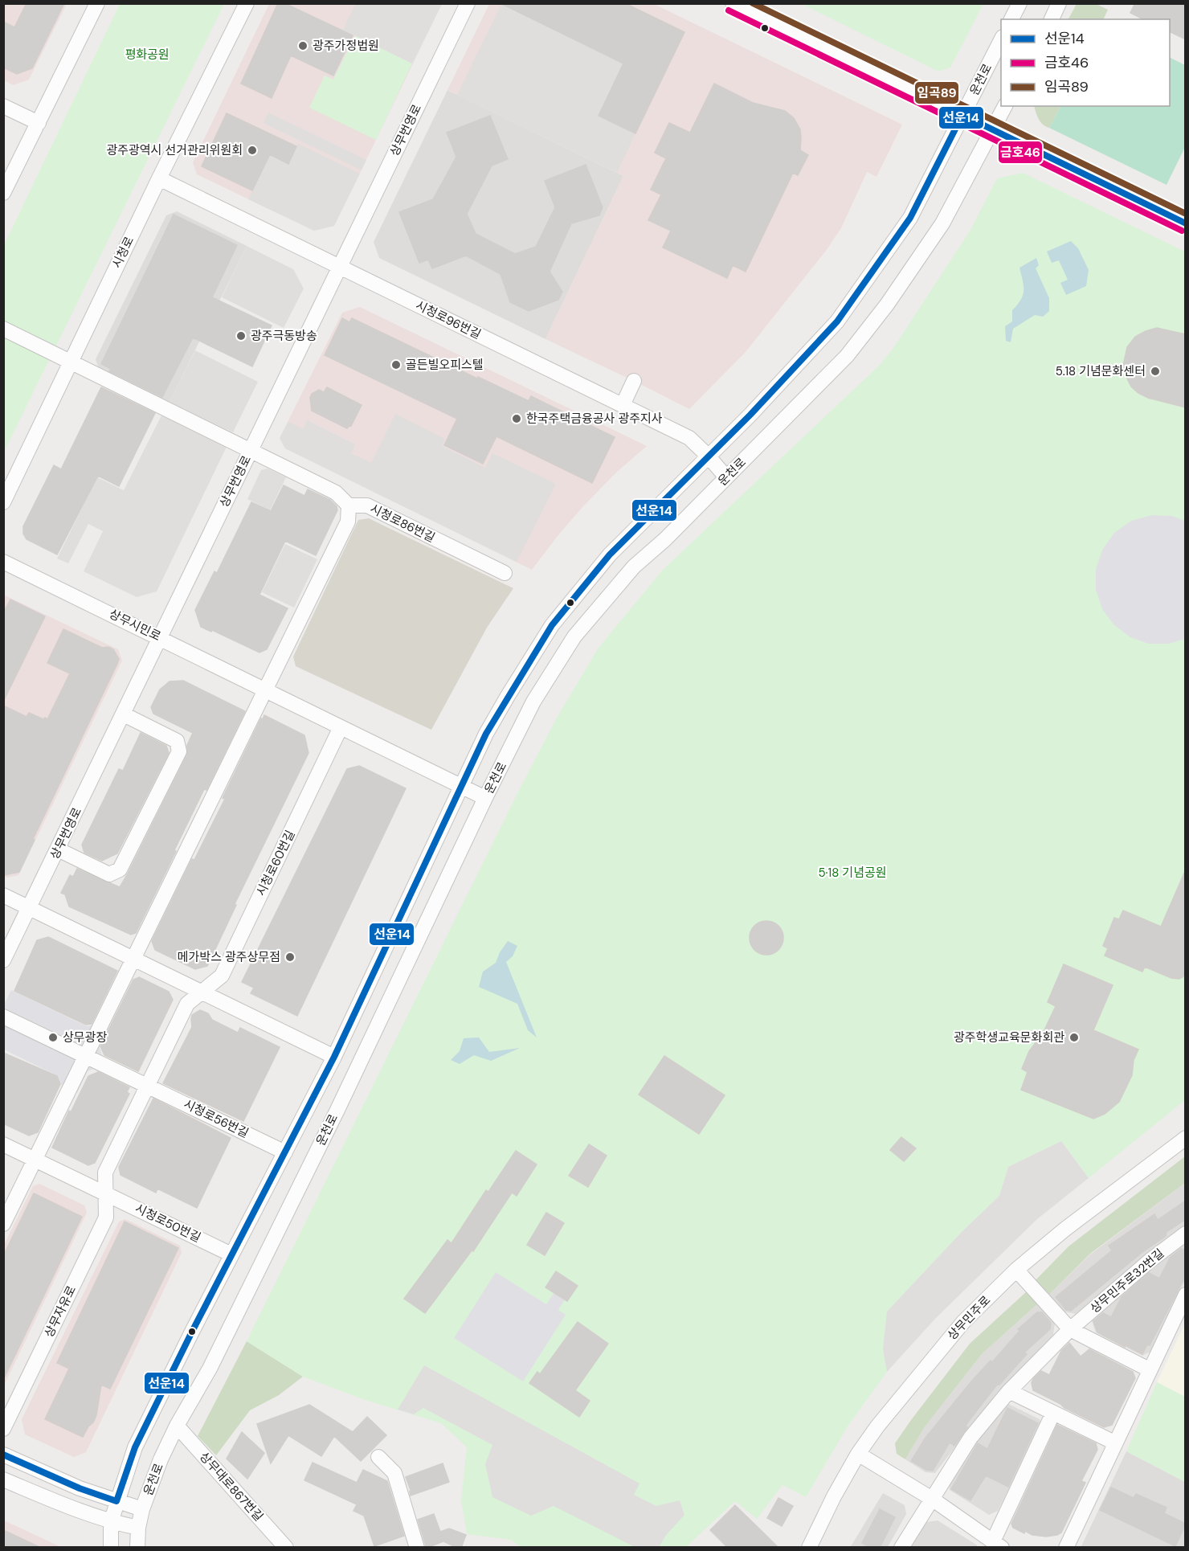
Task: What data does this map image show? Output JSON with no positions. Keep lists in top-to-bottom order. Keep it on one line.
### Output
{"streets":{"street":["운천로","상무번영로","시청로","시청로96번길","시청로86번길","상무시민로","시청로60번길","시청로56번길","시청로50번길","상무민주로32번길","상무자유로","상무민주로","상무대로867번길"]},"crossings":[["운천로","시청로96번길"],["운천로","상무시민로"],["운천로","시청로56번길"],["운천로","시청로50번길"],["운천로","상무대로867번길"],["상무번영로","시청로96번길"],["상무번영로","상무시민로"],["시청로","시청로96번길"],["상무시민로","시청로60번길"],["시청로50번길","상무자유로"]],"parks":["평화공원","5·18 기념공원"],"places":["광주가정법원","광주광역시 선거관리위원회","광주극동방송","골든빌오피스텔","5.18 기념문화센터","한국주택금융공사 광주지사","메가박스 광주상무점","상무광장","광주학생교육문화회관"],"lines":["transit line 임곡89","transit line 금호46","transit line 선운14"],"legend":["선운14","금호46","임곡89"]}
